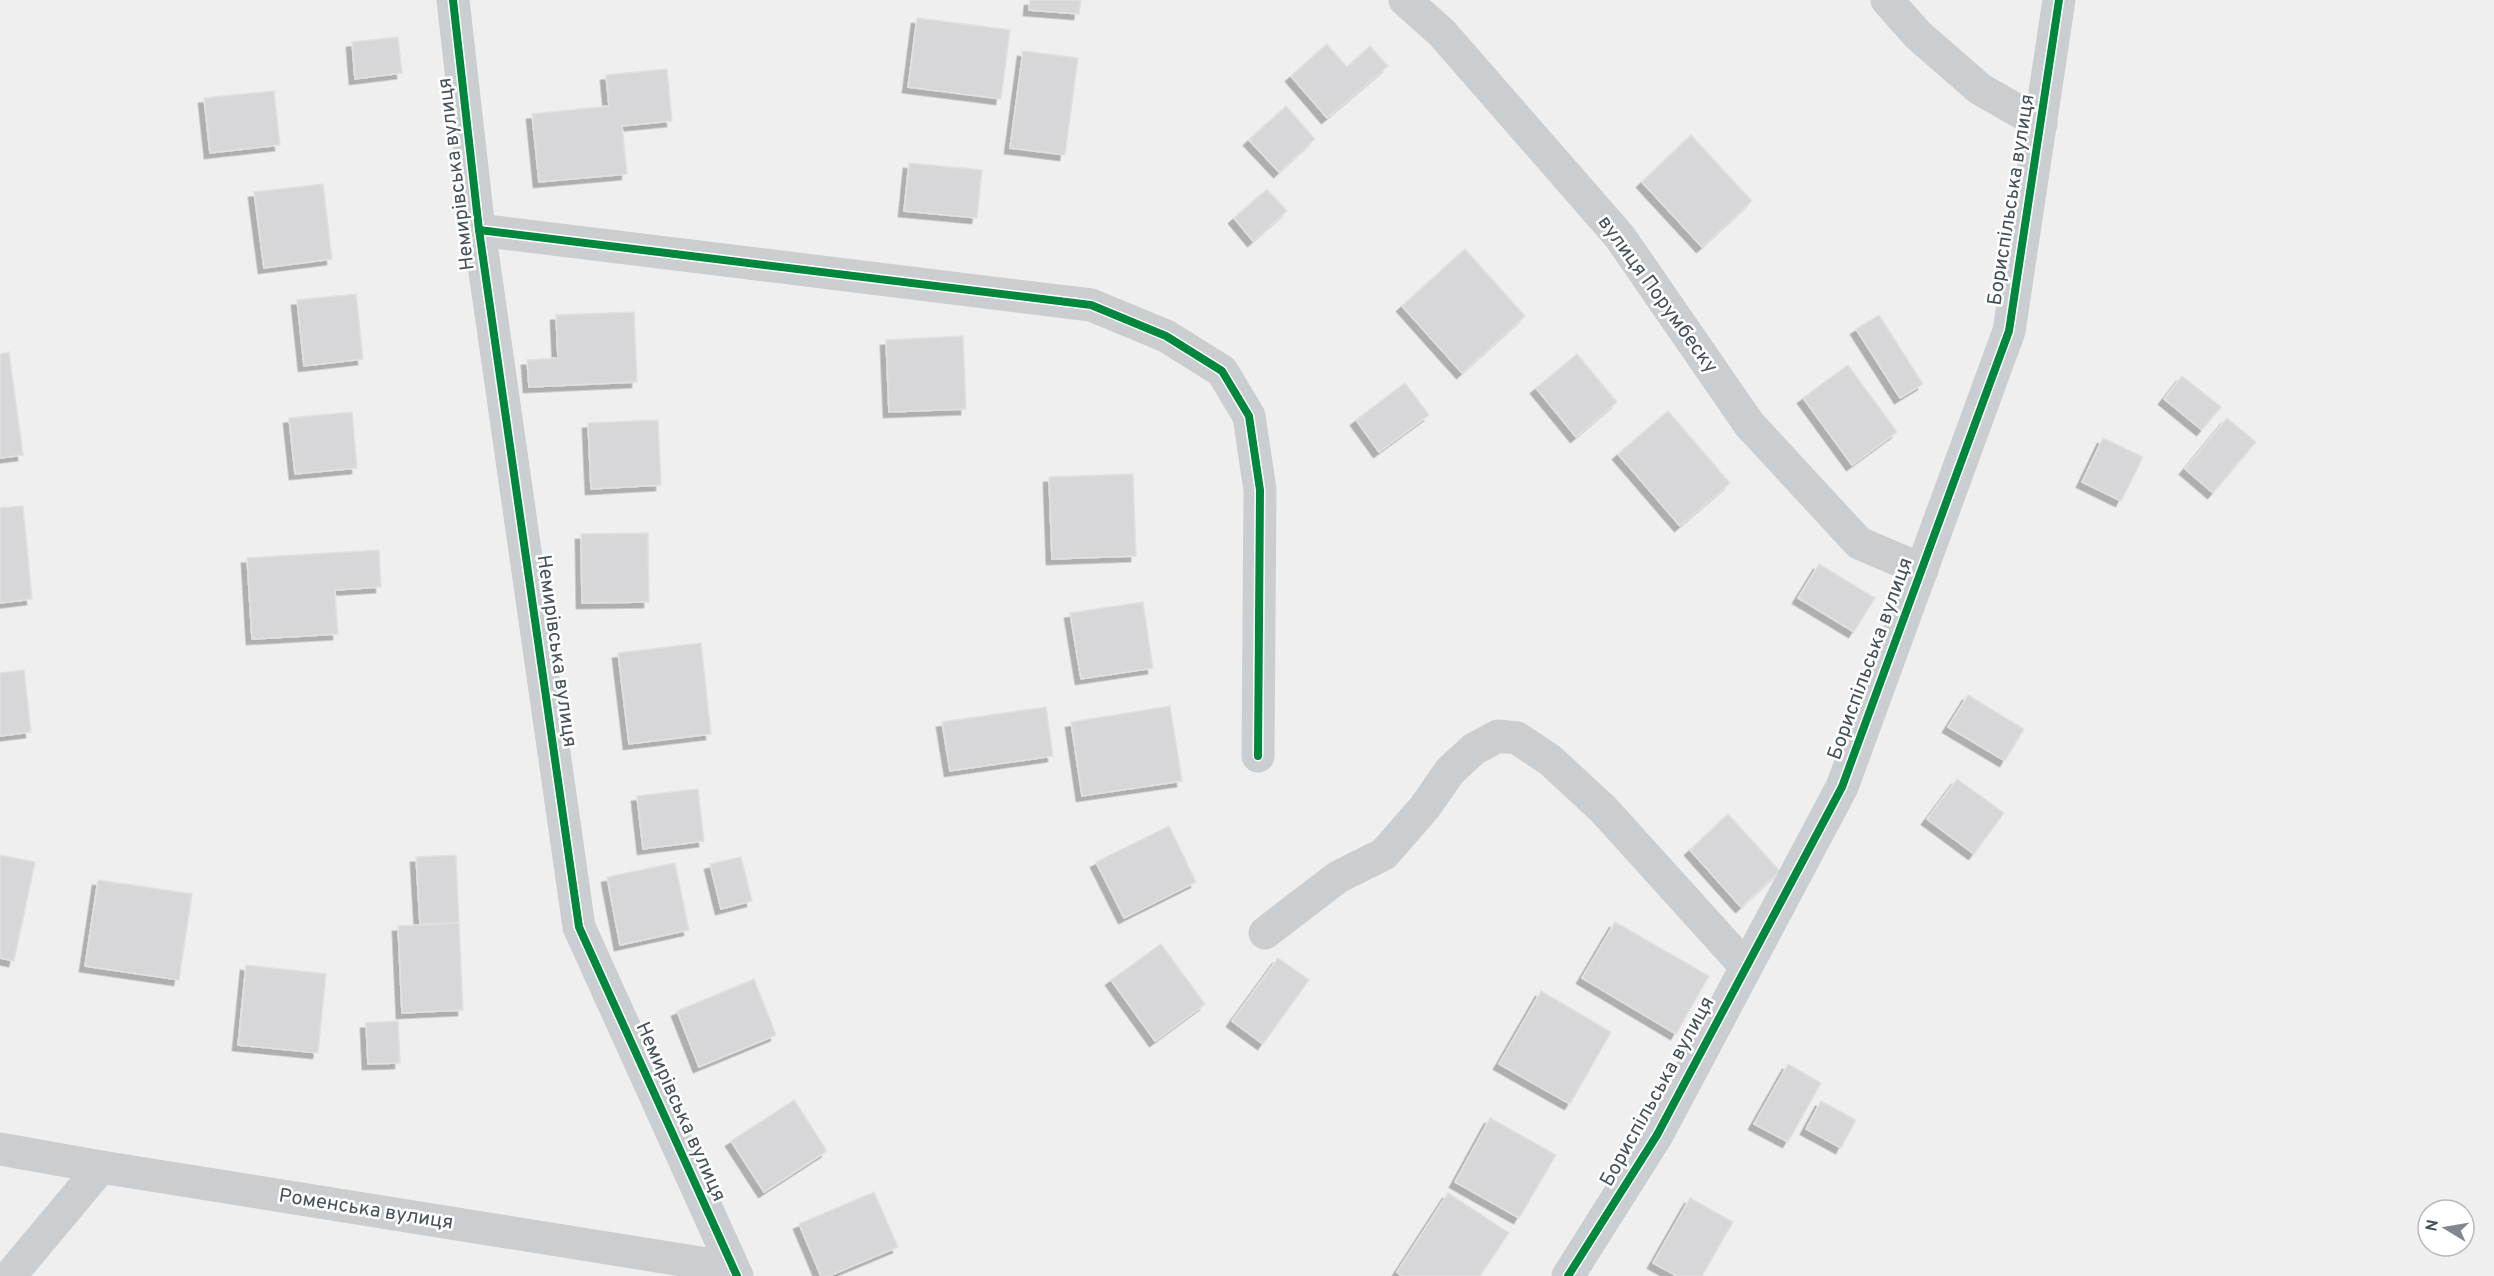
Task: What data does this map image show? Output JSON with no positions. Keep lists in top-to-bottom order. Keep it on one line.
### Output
{"streets":{"street":["Немирівська вулиця","Бориспільська вулиця","вулиця Порумбеску","Роменська вулиця"]},"crossings":[["Немирівська вулиця","Роменська вулиця"],["Бориспільська вулиця","вулиця Порумбеску"]],"north":"left"}
